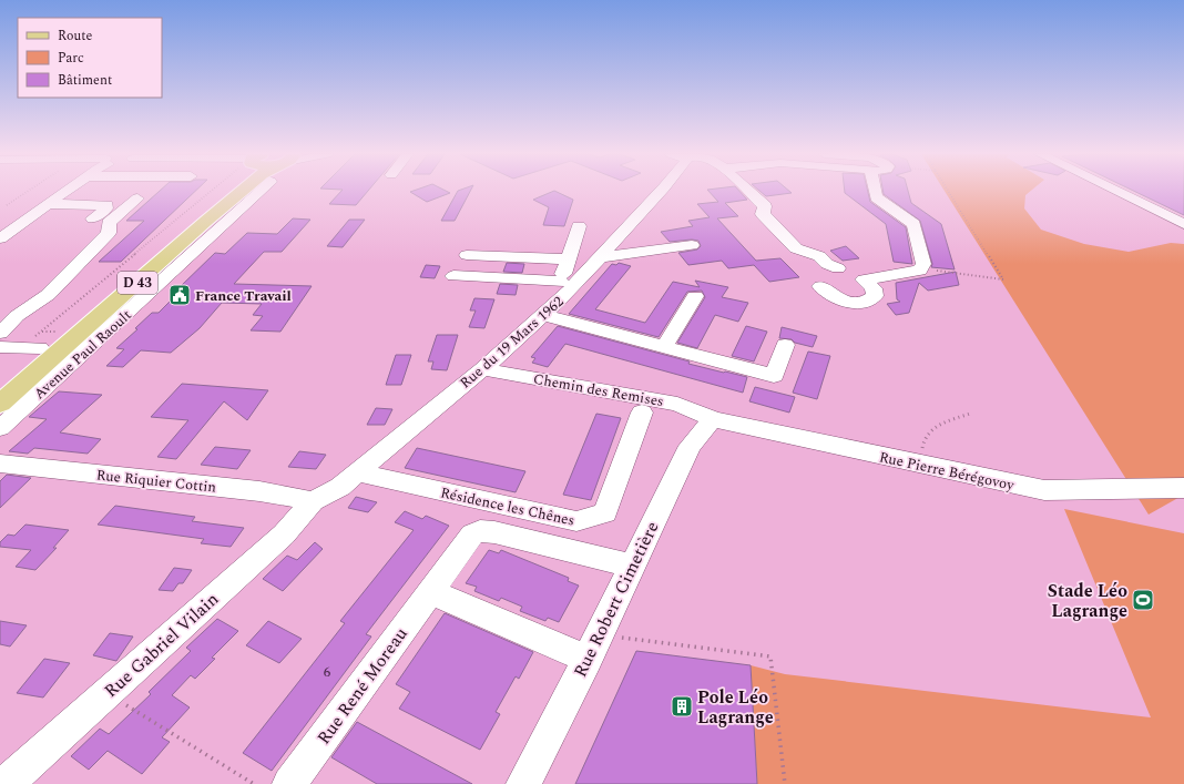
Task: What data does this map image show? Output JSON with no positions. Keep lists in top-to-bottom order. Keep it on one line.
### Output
{"streets":{"main road":["D 43"],"street":["Rue du 19 Mars 1962","Avenue Paul Raoult","Chemin des Remises","Rue Pierre Bérégovoy","Rue Riquier Cottin","Résidence les Chênes","Rue Robert Cimetière","Rue Gabriel Vilain","Rue René Moreau"]},"crossings":[["Rue du 19 Mars 1962","Chemin des Remises"],["Rue du 19 Mars 1962","Rue Riquier Cottin"],["Rue du 19 Mars 1962","Résidence les Chênes"],["Rue du 19 Mars 1962","Rue Gabriel Vilain"],["Chemin des Remises","Rue Pierre Bérégovoy"],["Chemin des Remises","Rue Robert Cimetière"],["Rue Pierre Bérégovoy","Rue Robert Cimetière"],["Rue Riquier Cottin","Rue Gabriel Vilain"],["Rue Robert Cimetière","Rue René Moreau"]],"places":{"public building":["France Travail"],"sports":["Stade Léo Lagrange"],"building":["Pole Léo Lagrange"]},"house_numbers":["6"],"legend":["Route","Parc","Bâtiment"]}
